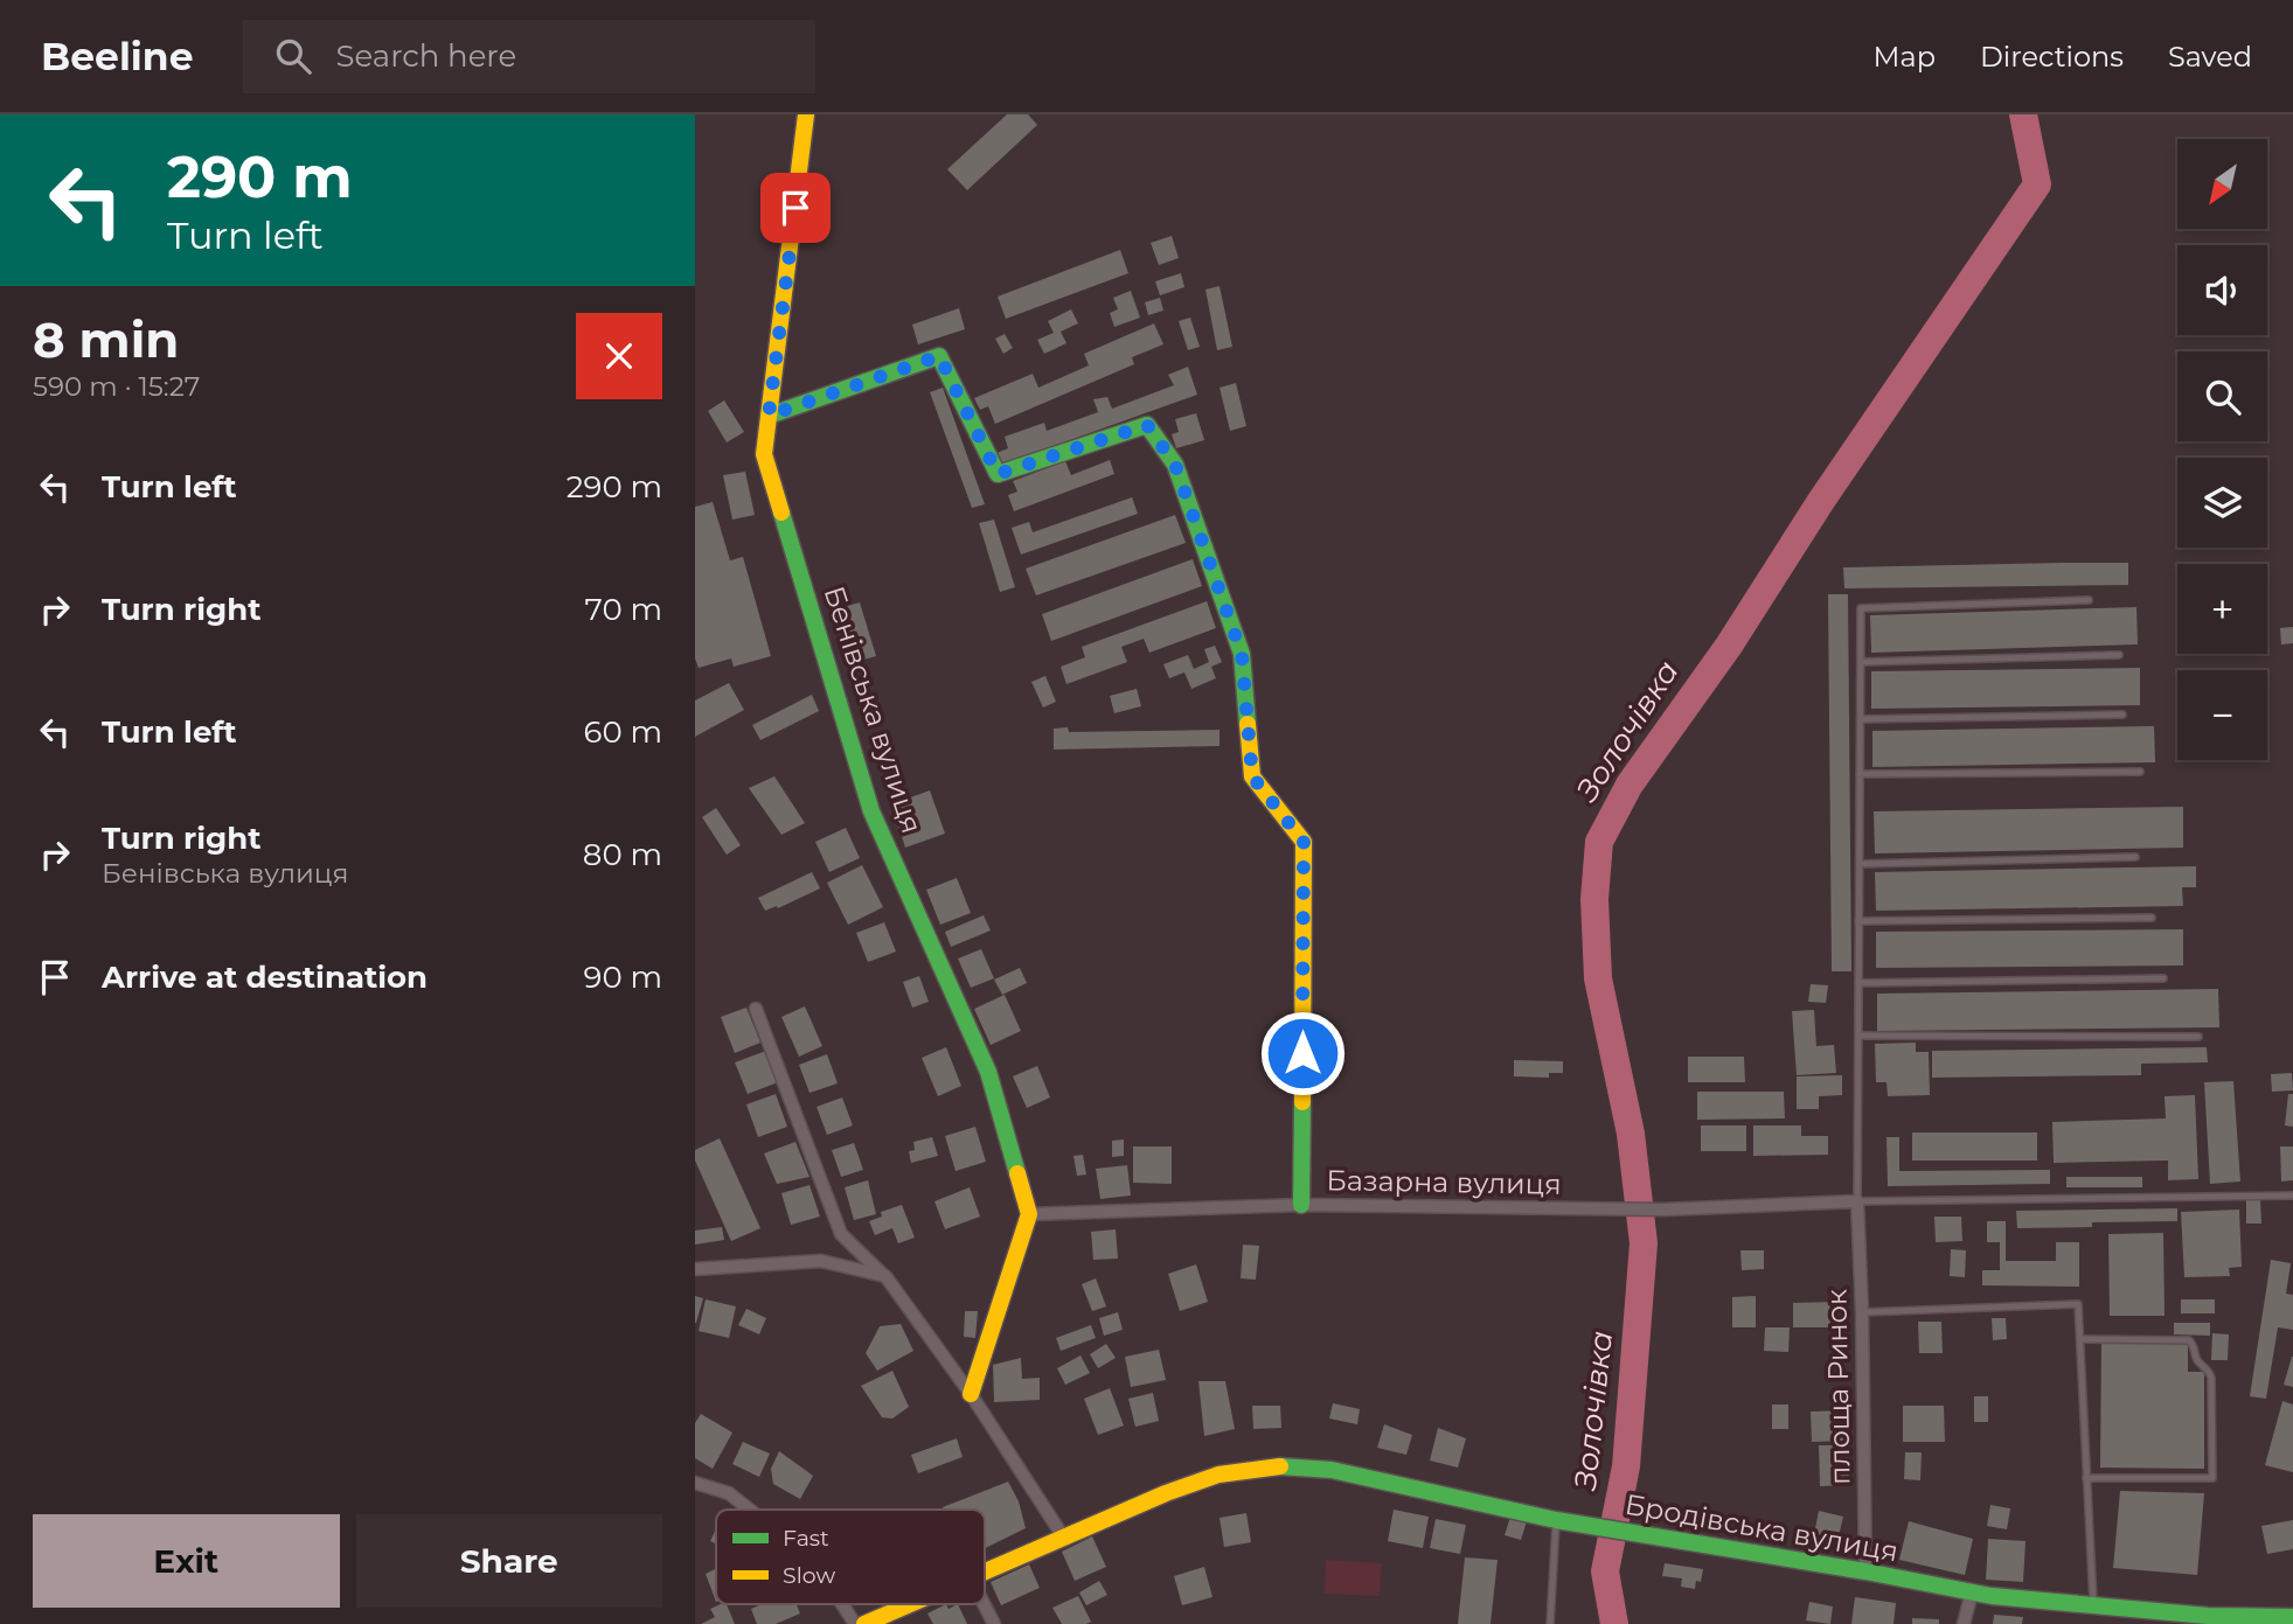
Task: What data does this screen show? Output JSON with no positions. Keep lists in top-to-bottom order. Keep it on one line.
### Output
{"streets":{"street":["Бенівська вулиця","Базарна вулиця","площа Ринок","Бродівська вулиця"]},"crossings":[["Бенівська вулиця","Базарна вулиця"],["Базарна вулиця","площа Ринок"],["площа Ринок","Бродівська вулиця"]],"water":["Золочівка"],"legend":["Fast","Slow"],"north":"bottom left","page":{"header":"Beeline","search":"Search here","nav":["Map","Directions","Saved"],"turn":["290 m","Turn left"],"map_buttons":["+","−"],"heading":["8 min","590 m · 15:27"],"list":[{"name":"Turn left","value":"290 m"},{"name":"Turn right","value":"70 m"},{"name":"Turn left","value":"60 m"},{"name":"Turn right","note":"Бенівська вулиця","value":"80 m"},{"name":"Arrive at destination","value":"90 m"}],"buttons":["Exit","Share"]}}
